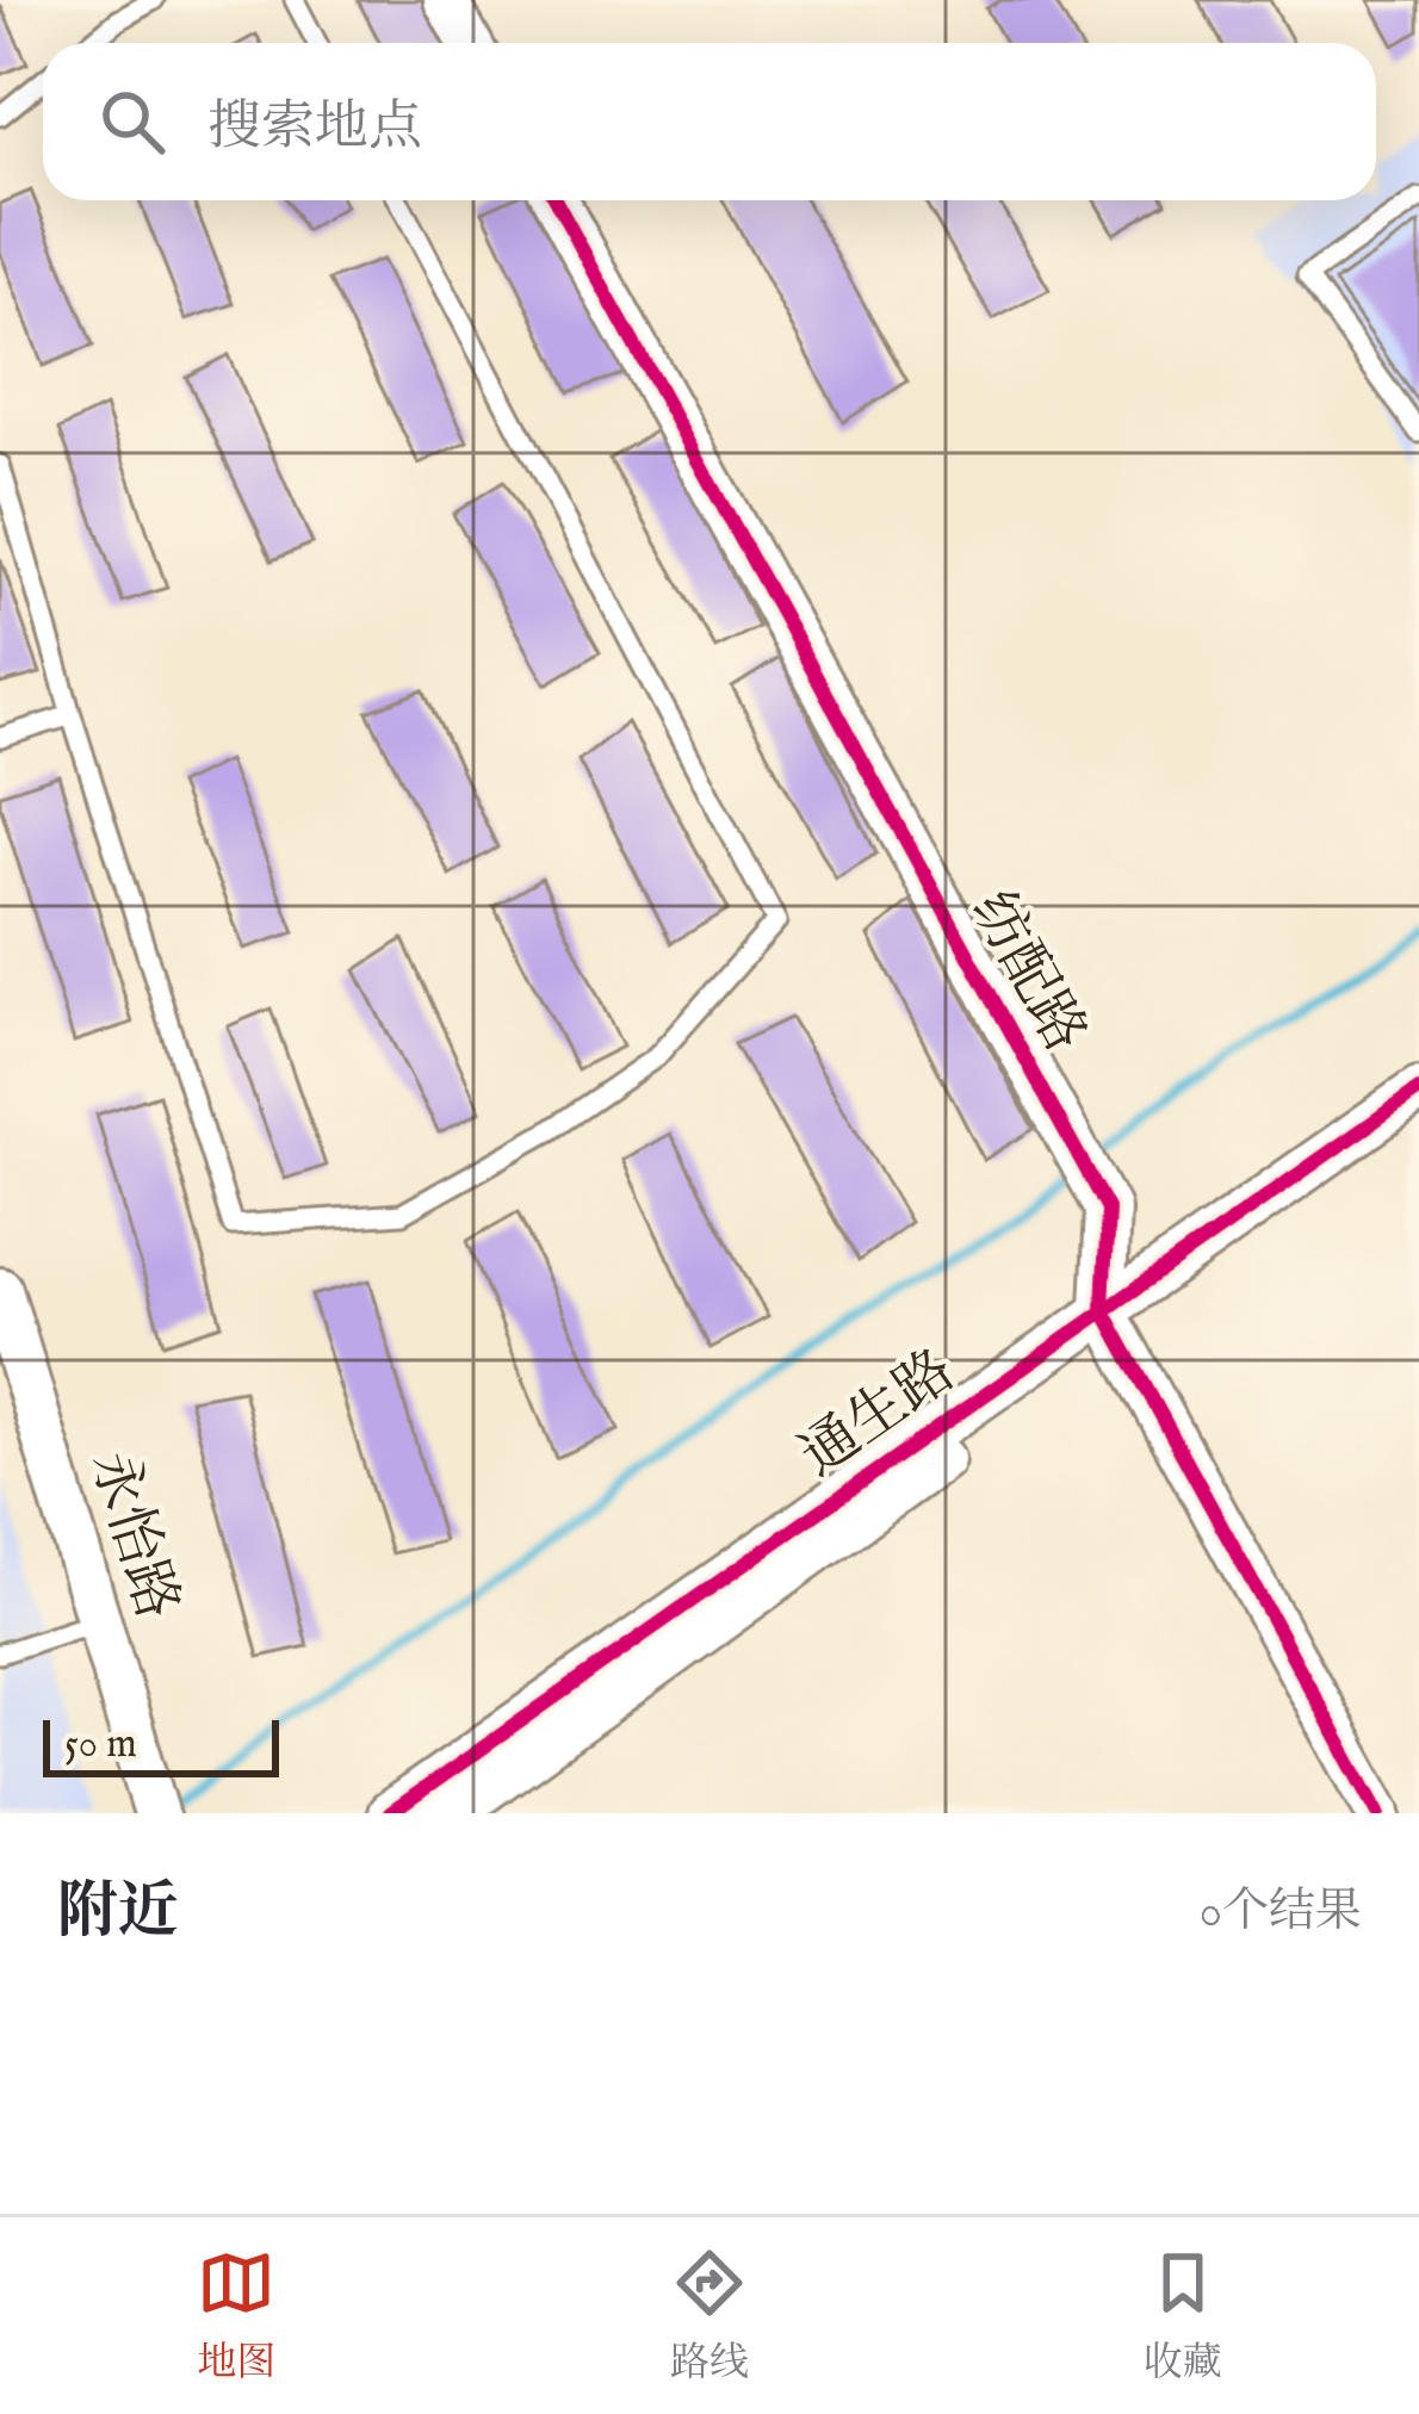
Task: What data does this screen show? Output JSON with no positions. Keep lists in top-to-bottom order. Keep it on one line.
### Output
{"streets":{"street":["纺配路","通生路","永怡路"]},"crossings":[["纺配路","通生路"]],"scale_bar":"50 m","page":{"search":"搜索地点","scale":"50 m","heading":["附近","0个结果"],"nav":["地图","路线","收藏"]}}
